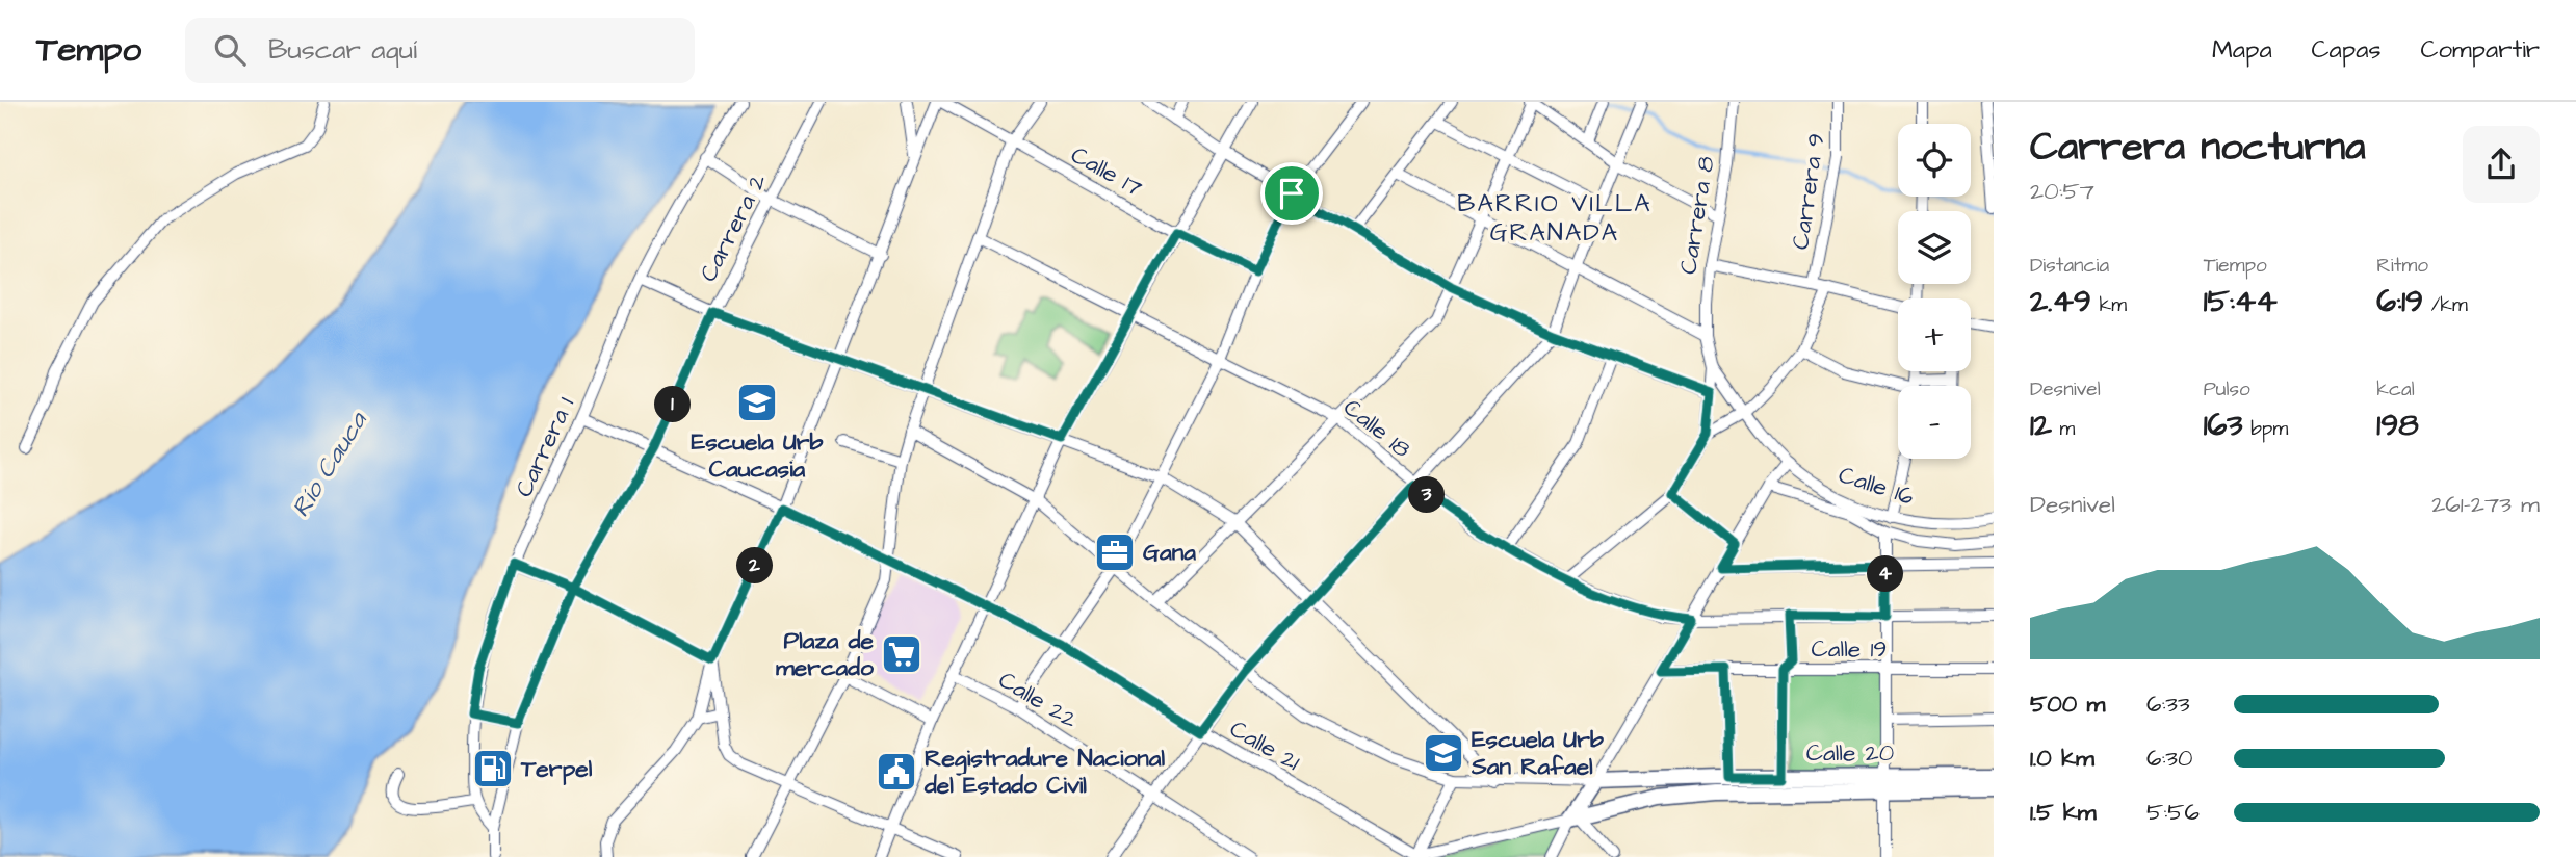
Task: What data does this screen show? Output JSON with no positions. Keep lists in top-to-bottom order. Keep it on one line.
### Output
{"streets":{"street":["Calle 17","Carrera 9","Carrera 8","Carrera 2","Calle 18","Carrera 1","Calle 16","Calle 19","Calle 22","Calle 21","Calle 20"]},"crossings":[["Carrera 8","Calle 16"],["Carrera 2","Calle 21"],["Carrera 1","Calle 21"]],"districts":["BARRIO VILLA GRANADA"],"water":["Río Cauca"],"places":{"school or university":["Escuela Urb Caucasia","Escuela Urb San Rafael"],"office":["Gana"],"supermarket":["Plaza de mercado"],"fuel station":["Terpel"],"public building":["Registradure Nacional del Estado Civil"]},"page":{"header":"Tempo","search":"Buscar aquí","nav":["Mapa","Capas","Compartir"],"heading":["Carrera nocturna","20:57"],"map_buttons":["+","−"],"stats":[["Distancia","2.49 km"],["Tiempo","15:44"],["Ritmo","6:19 /km"],["Desnivel","12 m"],["Pulso","163 bpm"],["kcal","198"]],"pins":["1","3","2","4"],"chart":["Desnivel","261–273 m"],"list":[{"name":"500 m","note":"6:33"},{"name":"1.0 km","note":"6:30"},{"name":"1.5 km","note":"5:56"}]}}
